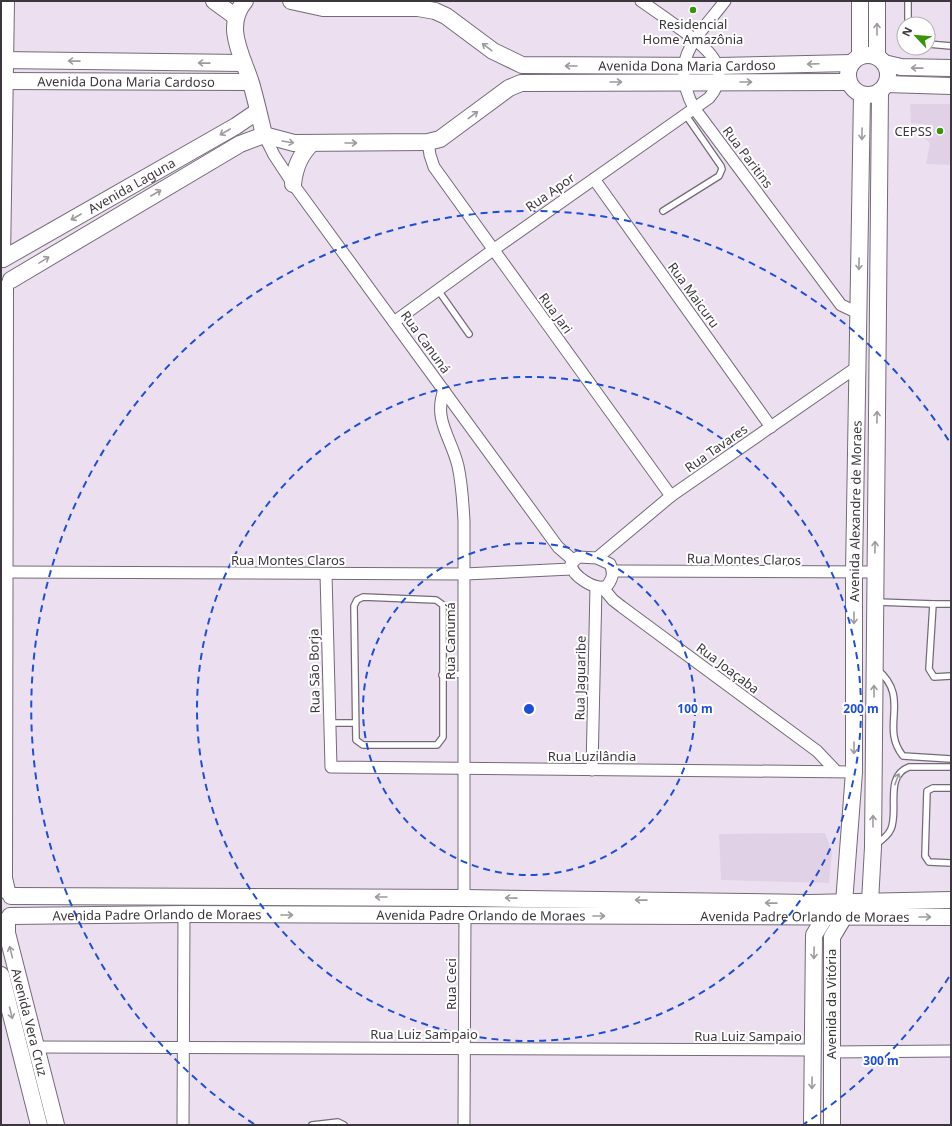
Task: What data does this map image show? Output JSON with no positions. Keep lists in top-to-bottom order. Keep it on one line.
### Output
{"streets":{"main road":["Avenida Dona Maria Cardoso","Avenida Laguna","Avenida Alexandre de Moraes","Avenida Padre Orlando de Moraes","Avenida da Vitória","Avenida Vera Cruz"],"street":["Rua Paritins","Rua Apor","Rua Maicuru","Rua Jari","Rua Canuná","Rua Tavares","Rua Montes Claros","Rua Canumá","Rua Joaçaba","Rua São Borja","Rua Jaguaribe","Rua Luzilândia","Rua Ceci","Rua Luiz Sampaio"]},"crossings":[["Avenida Dona Maria Cardoso","Rua Paritins"],["Avenida Dona Maria Cardoso","Rua Apor"],["Avenida Dona Maria Cardoso","Rua Jari"],["Avenida Dona Maria Cardoso","Avenida Alexandre de Moraes"],["Rua Paritins","Rua Apor"],["Rua Paritins","Avenida Alexandre de Moraes"],["Avenida Laguna","Rua Canuná"],["Avenida Laguna","Avenida Vera Cruz"],["Rua Apor","Rua Maicuru"],["Rua Apor","Rua Jari"],["Rua Apor","Rua Canuná"],["Rua Maicuru","Rua Tavares"],["Rua Jari","Rua Tavares"],["Rua Canuná","Rua Montes Claros"],["Rua Canuná","Rua Canumá"],["Rua Canuná","Rua Joaçaba"],["Rua Canuná","Rua Jaguaribe"],["Rua Tavares","Avenida Alexandre de Moraes"],["Rua Tavares","Rua Montes Claros"],["Avenida Alexandre de Moraes","Rua Montes Claros"],["Avenida Alexandre de Moraes","Rua Luzilândia"],["Avenida Alexandre de Moraes","Avenida Padre Orlando de Moraes"],["Avenida Alexandre de Moraes","Avenida da Vitória"],["Rua Montes Claros","Rua Canumá"],["Rua Montes Claros","Rua São Borja"],["Rua Montes Claros","Avenida Vera Cruz"],["Rua Canumá","Rua Luzilândia"],["Rua Canumá","Avenida Padre Orlando de Moraes"],["Rua Joaçaba","Rua Jaguaribe"],["Rua Joaçaba","Rua Luzilândia"],["Rua São Borja","Rua Luzilândia"],["Rua Jaguaribe","Rua Luzilândia"],["Avenida Padre Orlando de Moraes","Rua Ceci"],["Avenida Padre Orlando de Moraes","Avenida da Vitória"],["Avenida Padre Orlando de Moraes","Avenida Vera Cruz"],["Rua Ceci","Rua Luiz Sampaio"],["Avenida da Vitória","Rua Luiz Sampaio"],["Avenida Vera Cruz","Rua Luiz Sampaio"]],"places":["Residencial Home Amazônia","CEPSS"],"north":"top left","rings":["100 m","200 m","300 m"]}
